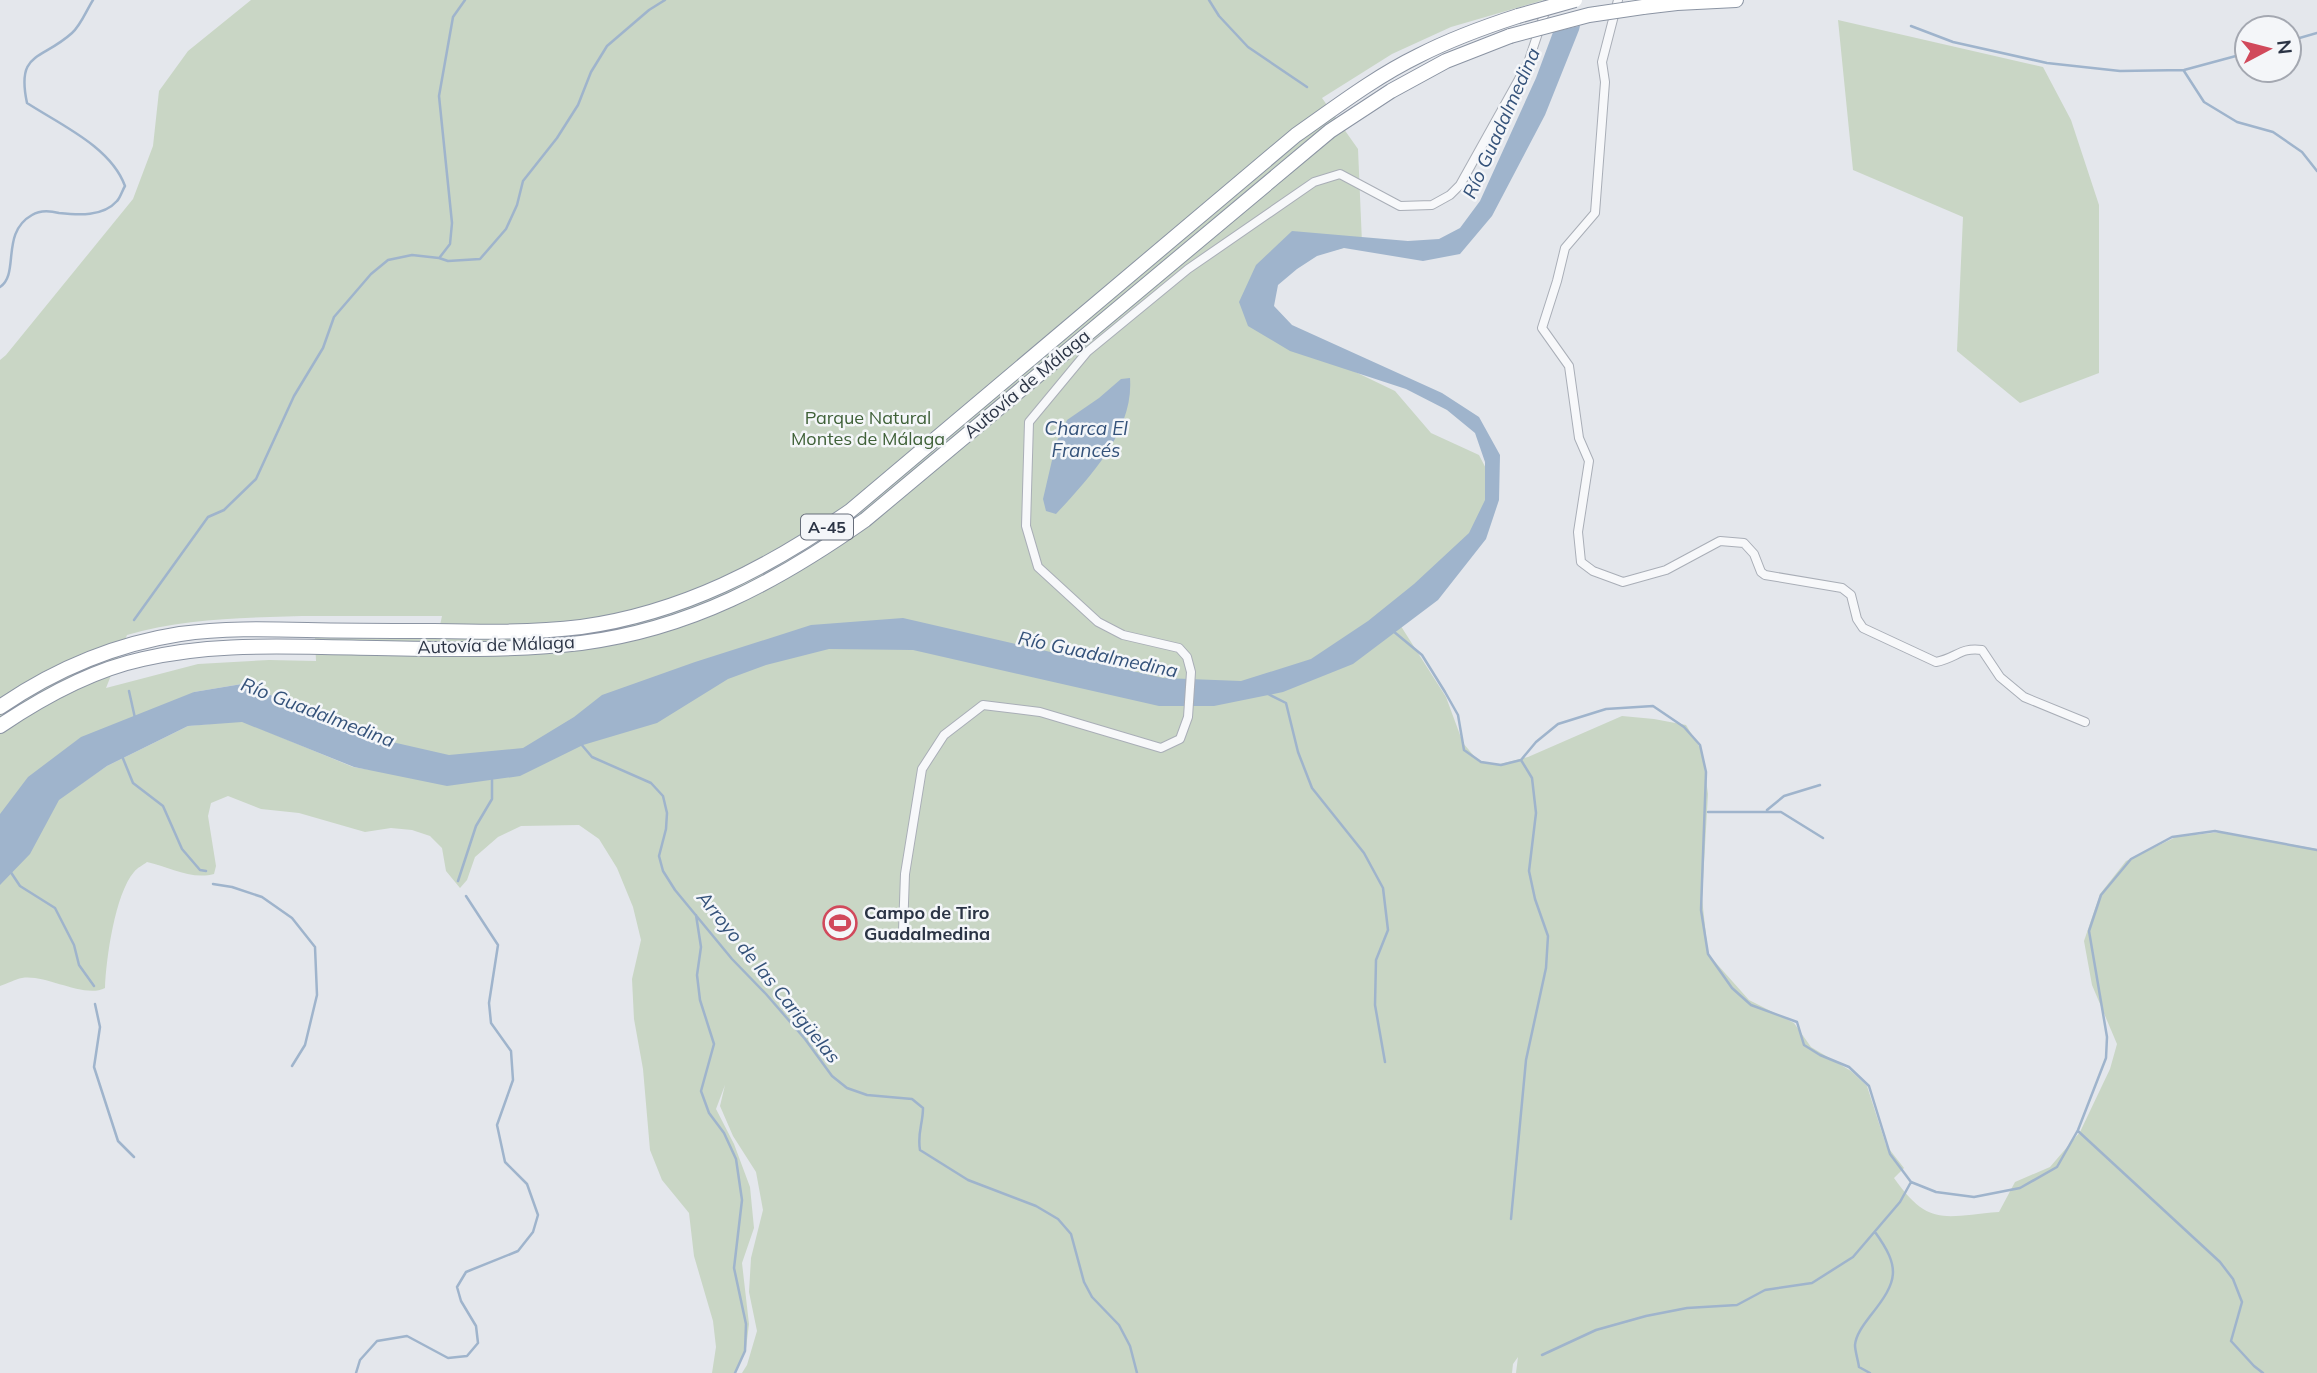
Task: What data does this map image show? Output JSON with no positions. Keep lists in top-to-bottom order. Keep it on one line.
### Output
{"streets":{"highway":["Autovía de Málaga","A-45"]},"water":["Río Guadalmedina","Charca El Francés","Arroyo de las Carigüelas"],"parks":["Parque Natural Montes de Málaga"],"places":{"sports":["Campo de Tiro Guadalmedina"]},"north":"right"}
